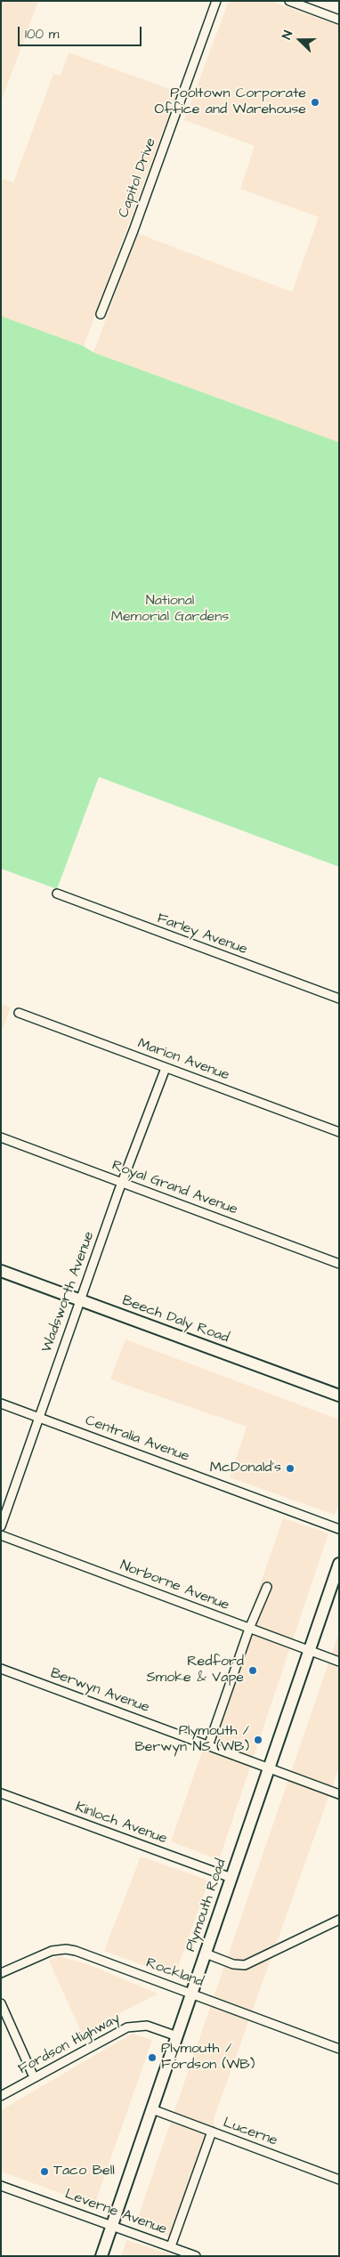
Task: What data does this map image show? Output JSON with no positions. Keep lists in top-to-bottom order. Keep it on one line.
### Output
{"streets":{"main road":["Beech Daly Road","Plymouth Road"],"street":["Capitol Drive","Farley Avenue","Marion Avenue","Royal Grand Avenue","Wadsworth Avenue","Centralia Avenue","Norborne Avenue","Berwyn Avenue","Kinloch Avenue","Rockland","Fordson Highway","Lucerne","Leverne Avenue"]},"crossings":[["Marion Avenue","Wadsworth Avenue"],["Royal Grand Avenue","Wadsworth Avenue"],["Wadsworth Avenue","Beech Daly Road"],["Wadsworth Avenue","Centralia Avenue"],["Norborne Avenue","Plymouth Road"],["Berwyn Avenue","Plymouth Road"],["Kinloch Avenue","Plymouth Road"],["Plymouth Road","Rockland"],["Plymouth Road","Fordson Highway"],["Plymouth Road","Lucerne"],["Plymouth Road","Leverne Avenue"]],"parks":["National Memorial Gardens"],"places":["Pooltown Corporate Office and Warehouse","McDonald's","Redford Smoke & Vape","Plymouth / Berwyn NS (WB)","Plymouth / Fordson (WB)","Taco Bell"],"scale_bar":"100 m","north":"left"}
